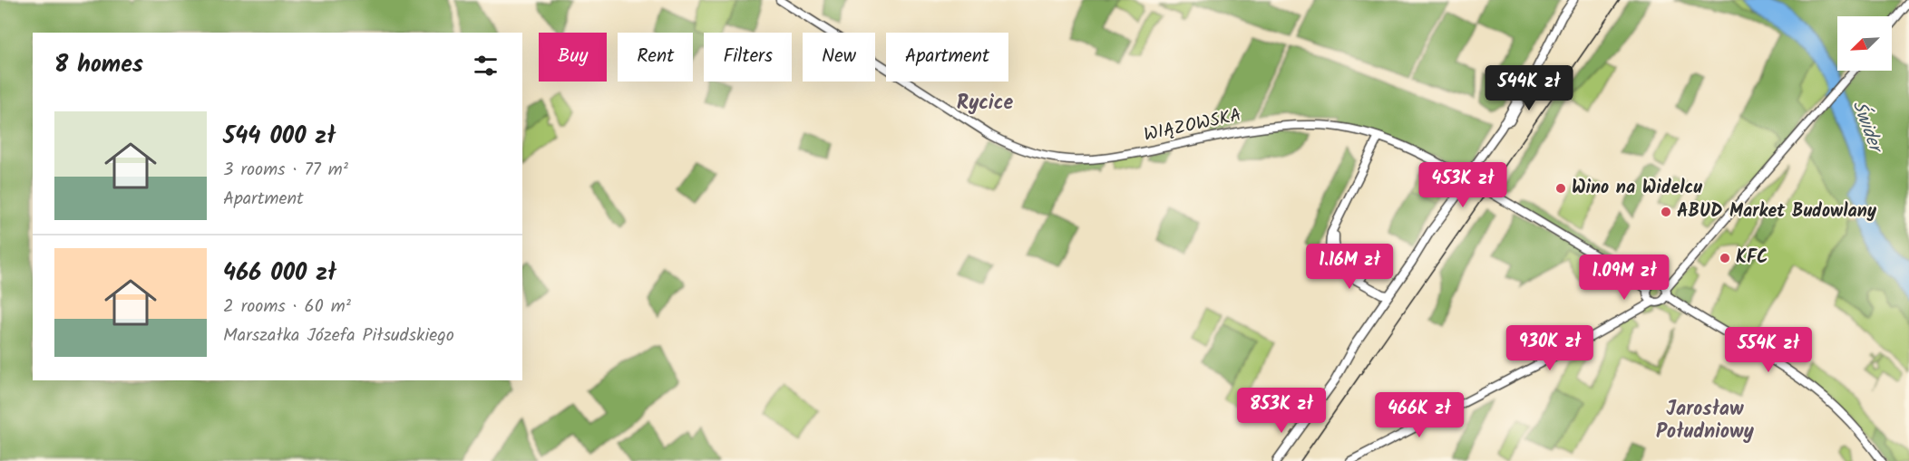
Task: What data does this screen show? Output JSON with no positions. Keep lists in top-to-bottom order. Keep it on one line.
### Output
{"streets":{"main road":["WIĄZOWSKA"]},"districts":["Rycice","Jarosław Południowy"],"water":["Świder"],"places":["Wino na Widelcu","ABUD Market Budowlany","KFC"],"north":"bottom left","page":{"chip":["Buy","Rent","Filters","New","Apartment"],"heading":"8 homes","price":["544K zł","453K zł","1.16M zł","1.09M zł","930K zł","554K zł","853K zł","466K zł"],"list":[{"name":"544 000 zł","note":"3 rooms · 77 m² · Apartment"},{"name":"466 000 zł","note":"2 rooms · 60 m² · Marszałka Józefa Piłsudskiego"}]}}
